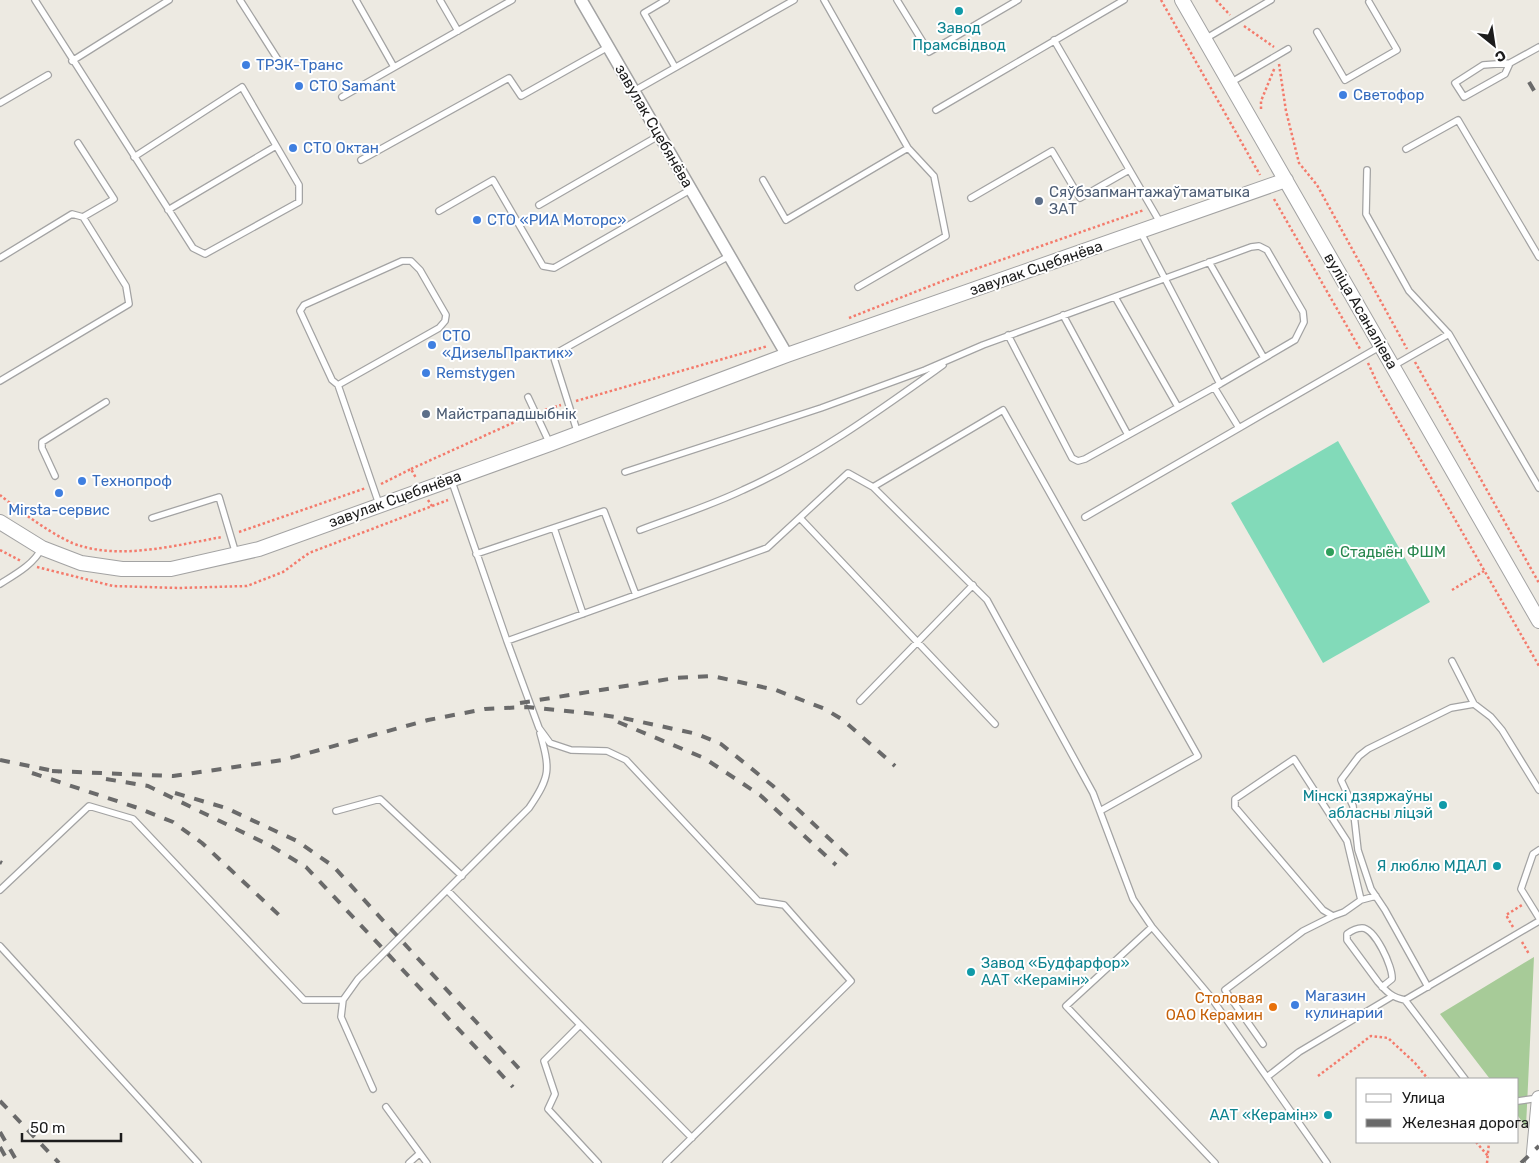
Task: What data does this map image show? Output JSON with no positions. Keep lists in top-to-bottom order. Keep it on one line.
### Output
{"streets":{"street":["завулак Сцебянёва","вуліца Асаналіева"]},"crossings":[["завулак Сцебянёва","вуліца Асаналіева"]],"places":["Завод Прамсвідвод","ТРЭК-Транс","СТО Samant","Светофор","СТО Октан","Сяўбзапмантажаўтаматыка ЗАТ","СТО «РИА Моторс»","СТО «ДизельПрактик»","Remstygen","Майстрападшыбнік","Технопроф","Mirsta-сервис","Стадыён ФШМ","Мінскі дзяржаўны абласны ліцэй","Я люблю МДАЛ","Завод «Будфарфор» ААТ «Керамін»","Магазин кулинарии","Столовая ОАО Керамин","ААТ «Керамін»"],"legend":["Улица","Железная дорога"],"scale_bar":"50 m","north":"bottom right"}
